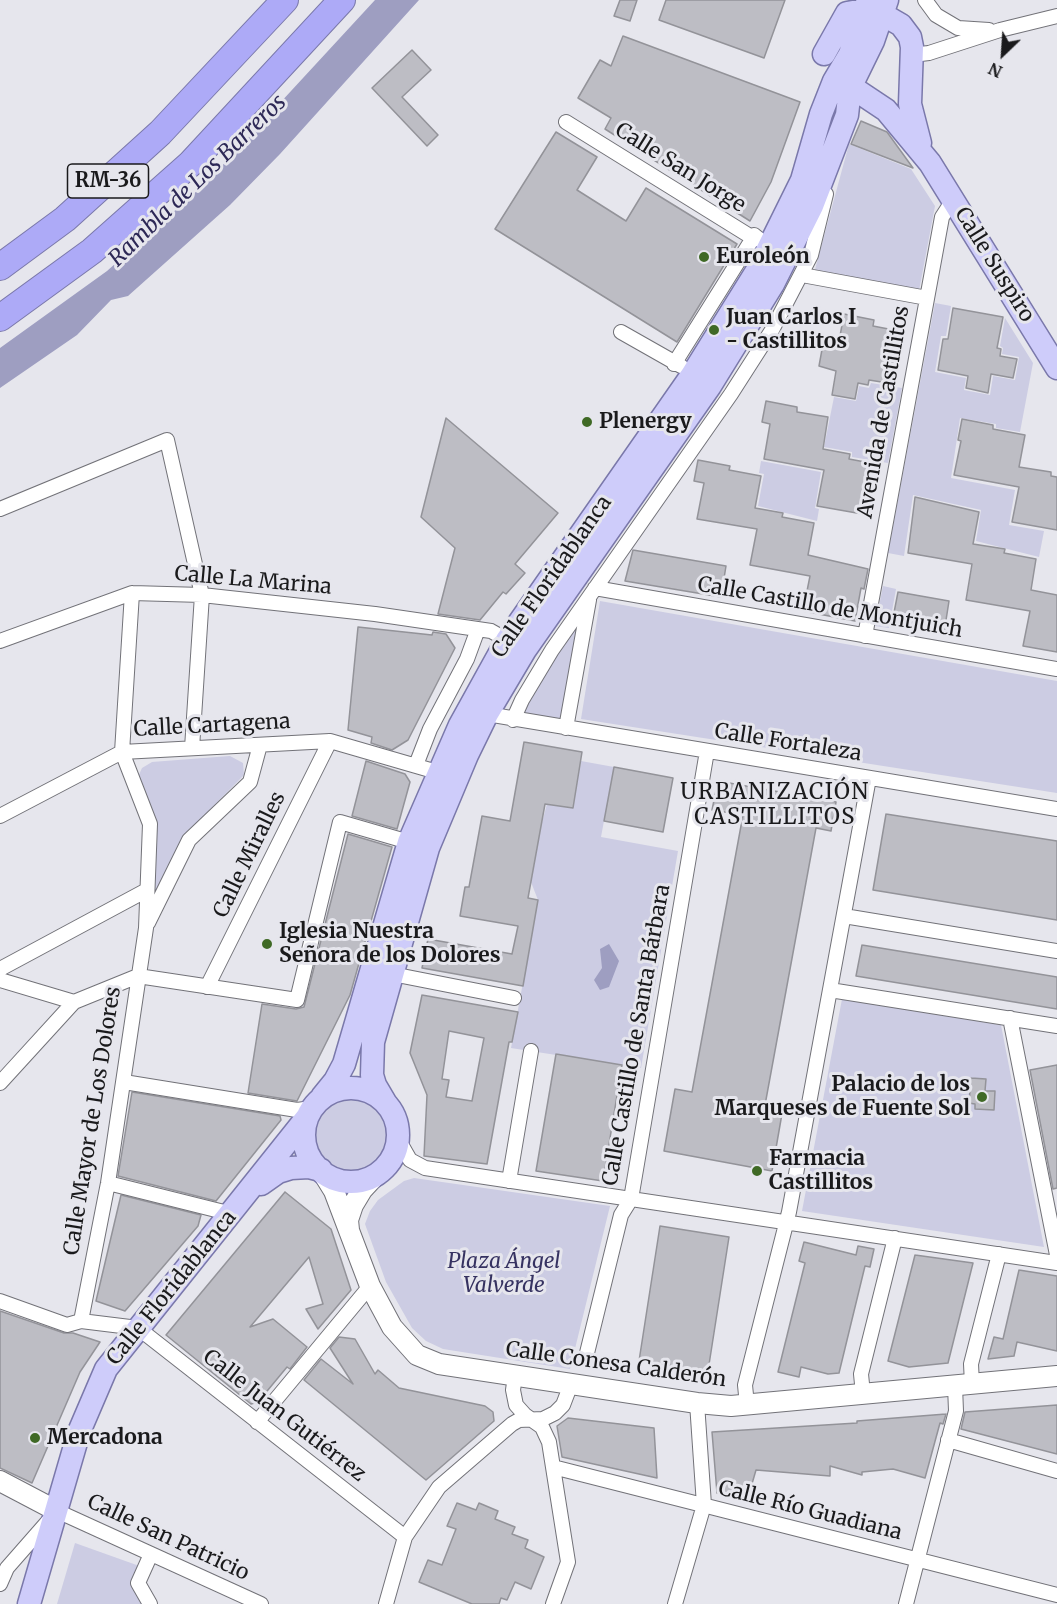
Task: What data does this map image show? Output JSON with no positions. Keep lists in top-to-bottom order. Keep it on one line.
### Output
{"streets":{"highway":["RM-36"],"main road":["Calle Suspiro","Calle Floridablanca","Calle Conesa Calderón"],"street":["Calle San Jorge","Avenida de Castillitos","Calle La Marina","Calle Castillo de Montjuich","Calle Cartagena","Calle Fortaleza","Calle Miralles","Calle Castillo de Santa Bárbara","Calle Mayor de Los Dolores","Calle Juan Gutiérrez","Calle Río Guadiana","Calle San Patricio"]},"crossings":[["Calle San Jorge","Calle Floridablanca"],["Calle Suspiro","Avenida de Castillitos"],["Avenida de Castillitos","Calle Castillo de Montjuich"],["Calle Floridablanca","Calle La Marina"],["Calle Floridablanca","Calle Castillo de Montjuich"],["Calle Floridablanca","Calle Cartagena"],["Calle Floridablanca","Calle Fortaleza"],["Calle Floridablanca","Calle Conesa Calderón"],["Calle Floridablanca","Calle Juan Gutiérrez"],["Calle Floridablanca","Calle San Patricio"],["Calle Cartagena","Calle Miralles"],["Calle Fortaleza","Calle Castillo de Santa Bárbara"]],"districts":["URBANIZACIÓN CASTILLITOS"],"water":["Rambla de Los Barreros"],"parks":["Plaza Ángel Valverde"],"places":["Euroleón","Juan Carlos I - Castillitos","Plenergy","Iglesia Nuestra Señora de los Dolores","Palacio de los Marqueses de Fuente Sol","Farmacia Castillitos","Mercadona"],"north":"bottom left"}
